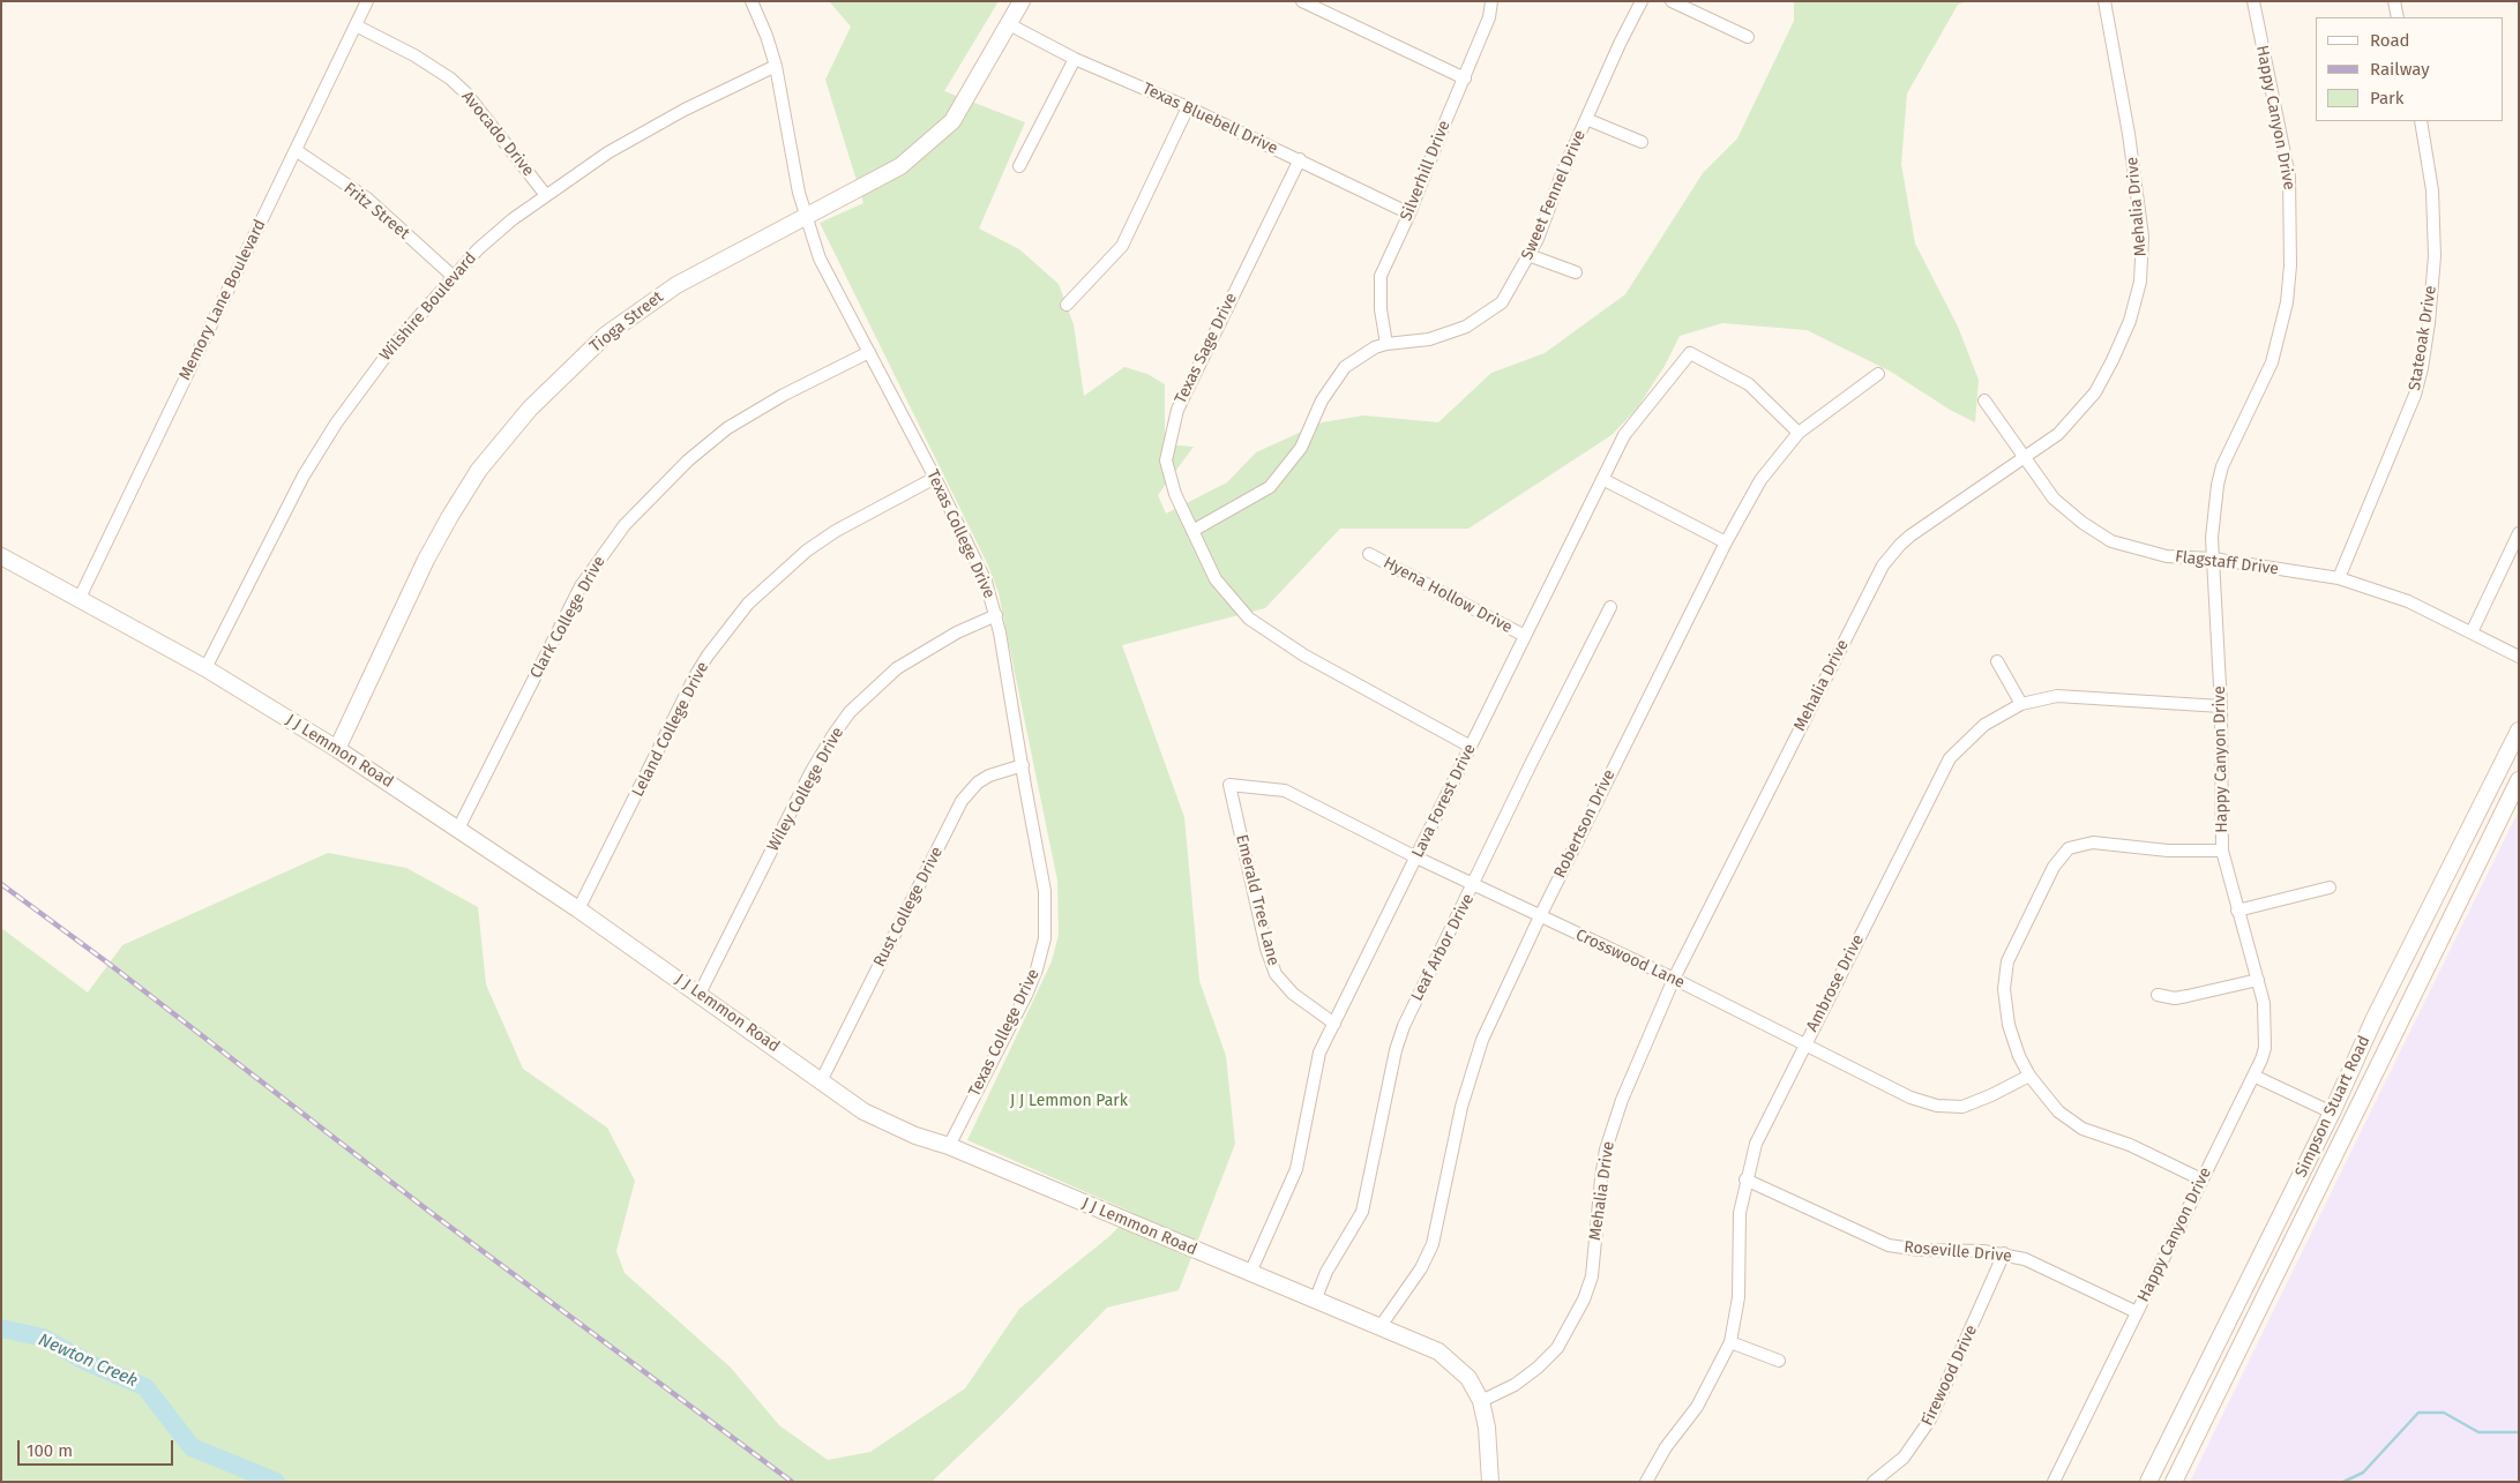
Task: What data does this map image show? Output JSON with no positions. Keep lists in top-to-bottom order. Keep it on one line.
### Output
{"streets":{"street":["Happy Canyon Drive","Texas Bluebell Drive","Avocado Drive","Silverhill Drive","Sweet Fennel Drive","Mehalia Drive","Fritz Street","Memory Lane Boulevard","Wilshire Boulevard","Tioga Street","Stateoak Drive","Texas Sage Drive","Texas College Drive","Flagstaff Drive","Hyena Hollow Drive","Clark College Drive","Leland College Drive","J J Lemmon Road","Wiley College Drive","Lava Forest Drive","Robertson Drive","Emerald Tree Lane","Rust College Drive","Leaf Arbor Drive","Crosswood Lane","Ambrose Drive","Simpson Stuart Road","Roseville Drive","Firewood Drive"]},"crossings":[["Happy Canyon Drive","Flagstaff Drive"],["Happy Canyon Drive","Ambrose Drive"],["Happy Canyon Drive","Roseville Drive"],["Texas Bluebell Drive","Silverhill Drive"],["Texas Bluebell Drive","Tioga Street"],["Texas Bluebell Drive","Texas Sage Drive"],["Avocado Drive","Memory Lane Boulevard"],["Avocado Drive","Wilshire Boulevard"],["Silverhill Drive","Sweet Fennel Drive"],["Sweet Fennel Drive","Texas Sage Drive"],["Mehalia Drive","Flagstaff Drive"],["Mehalia Drive","J J Lemmon Road"],["Mehalia Drive","Crosswood Lane"],["Fritz Street","Memory Lane Boulevard"],["Fritz Street","Wilshire Boulevard"],["Memory Lane Boulevard","J J Lemmon Road"],["Wilshire Boulevard","Texas College Drive"],["Wilshire Boulevard","J J Lemmon Road"],["Tioga Street","Texas College Drive"],["Tioga Street","J J Lemmon Road"],["Stateoak Drive","Flagstaff Drive"],["Texas Sage Drive","Lava Forest Drive"],["Texas College Drive","Clark College Drive"],["Texas College Drive","Leland College Drive"],["Texas College Drive","J J Lemmon Road"],["Texas College Drive","Wiley College Drive"],["Texas College Drive","Rust College Drive"],["Hyena Hollow Drive","Lava Forest Drive"],["Clark College Drive","J J Lemmon Road"],["Leland College Drive","J J Lemmon Road"],["J J Lemmon Road","Wiley College Drive"],["J J Lemmon Road","Lava Forest Drive"],["J J Lemmon Road","Robertson Drive"],["J J Lemmon Road","Rust College Drive"],["J J Lemmon Road","Leaf Arbor Drive"],["Lava Forest Drive","Robertson Drive"],["Lava Forest Drive","Emerald Tree Lane"],["Lava Forest Drive","Crosswood Lane"],["Robertson Drive","Crosswood Lane"],["Emerald Tree Lane","Crosswood Lane"],["Leaf Arbor Drive","Crosswood Lane"],["Crosswood Lane","Ambrose Drive"],["Ambrose Drive","Roseville Drive"],["Roseville Drive","Firewood Drive"]],"water":["Newton Creek"],"parks":["J J Lemmon Park"],"legend":["Road","Railway","Park"],"scale_bar":"100 m"}
